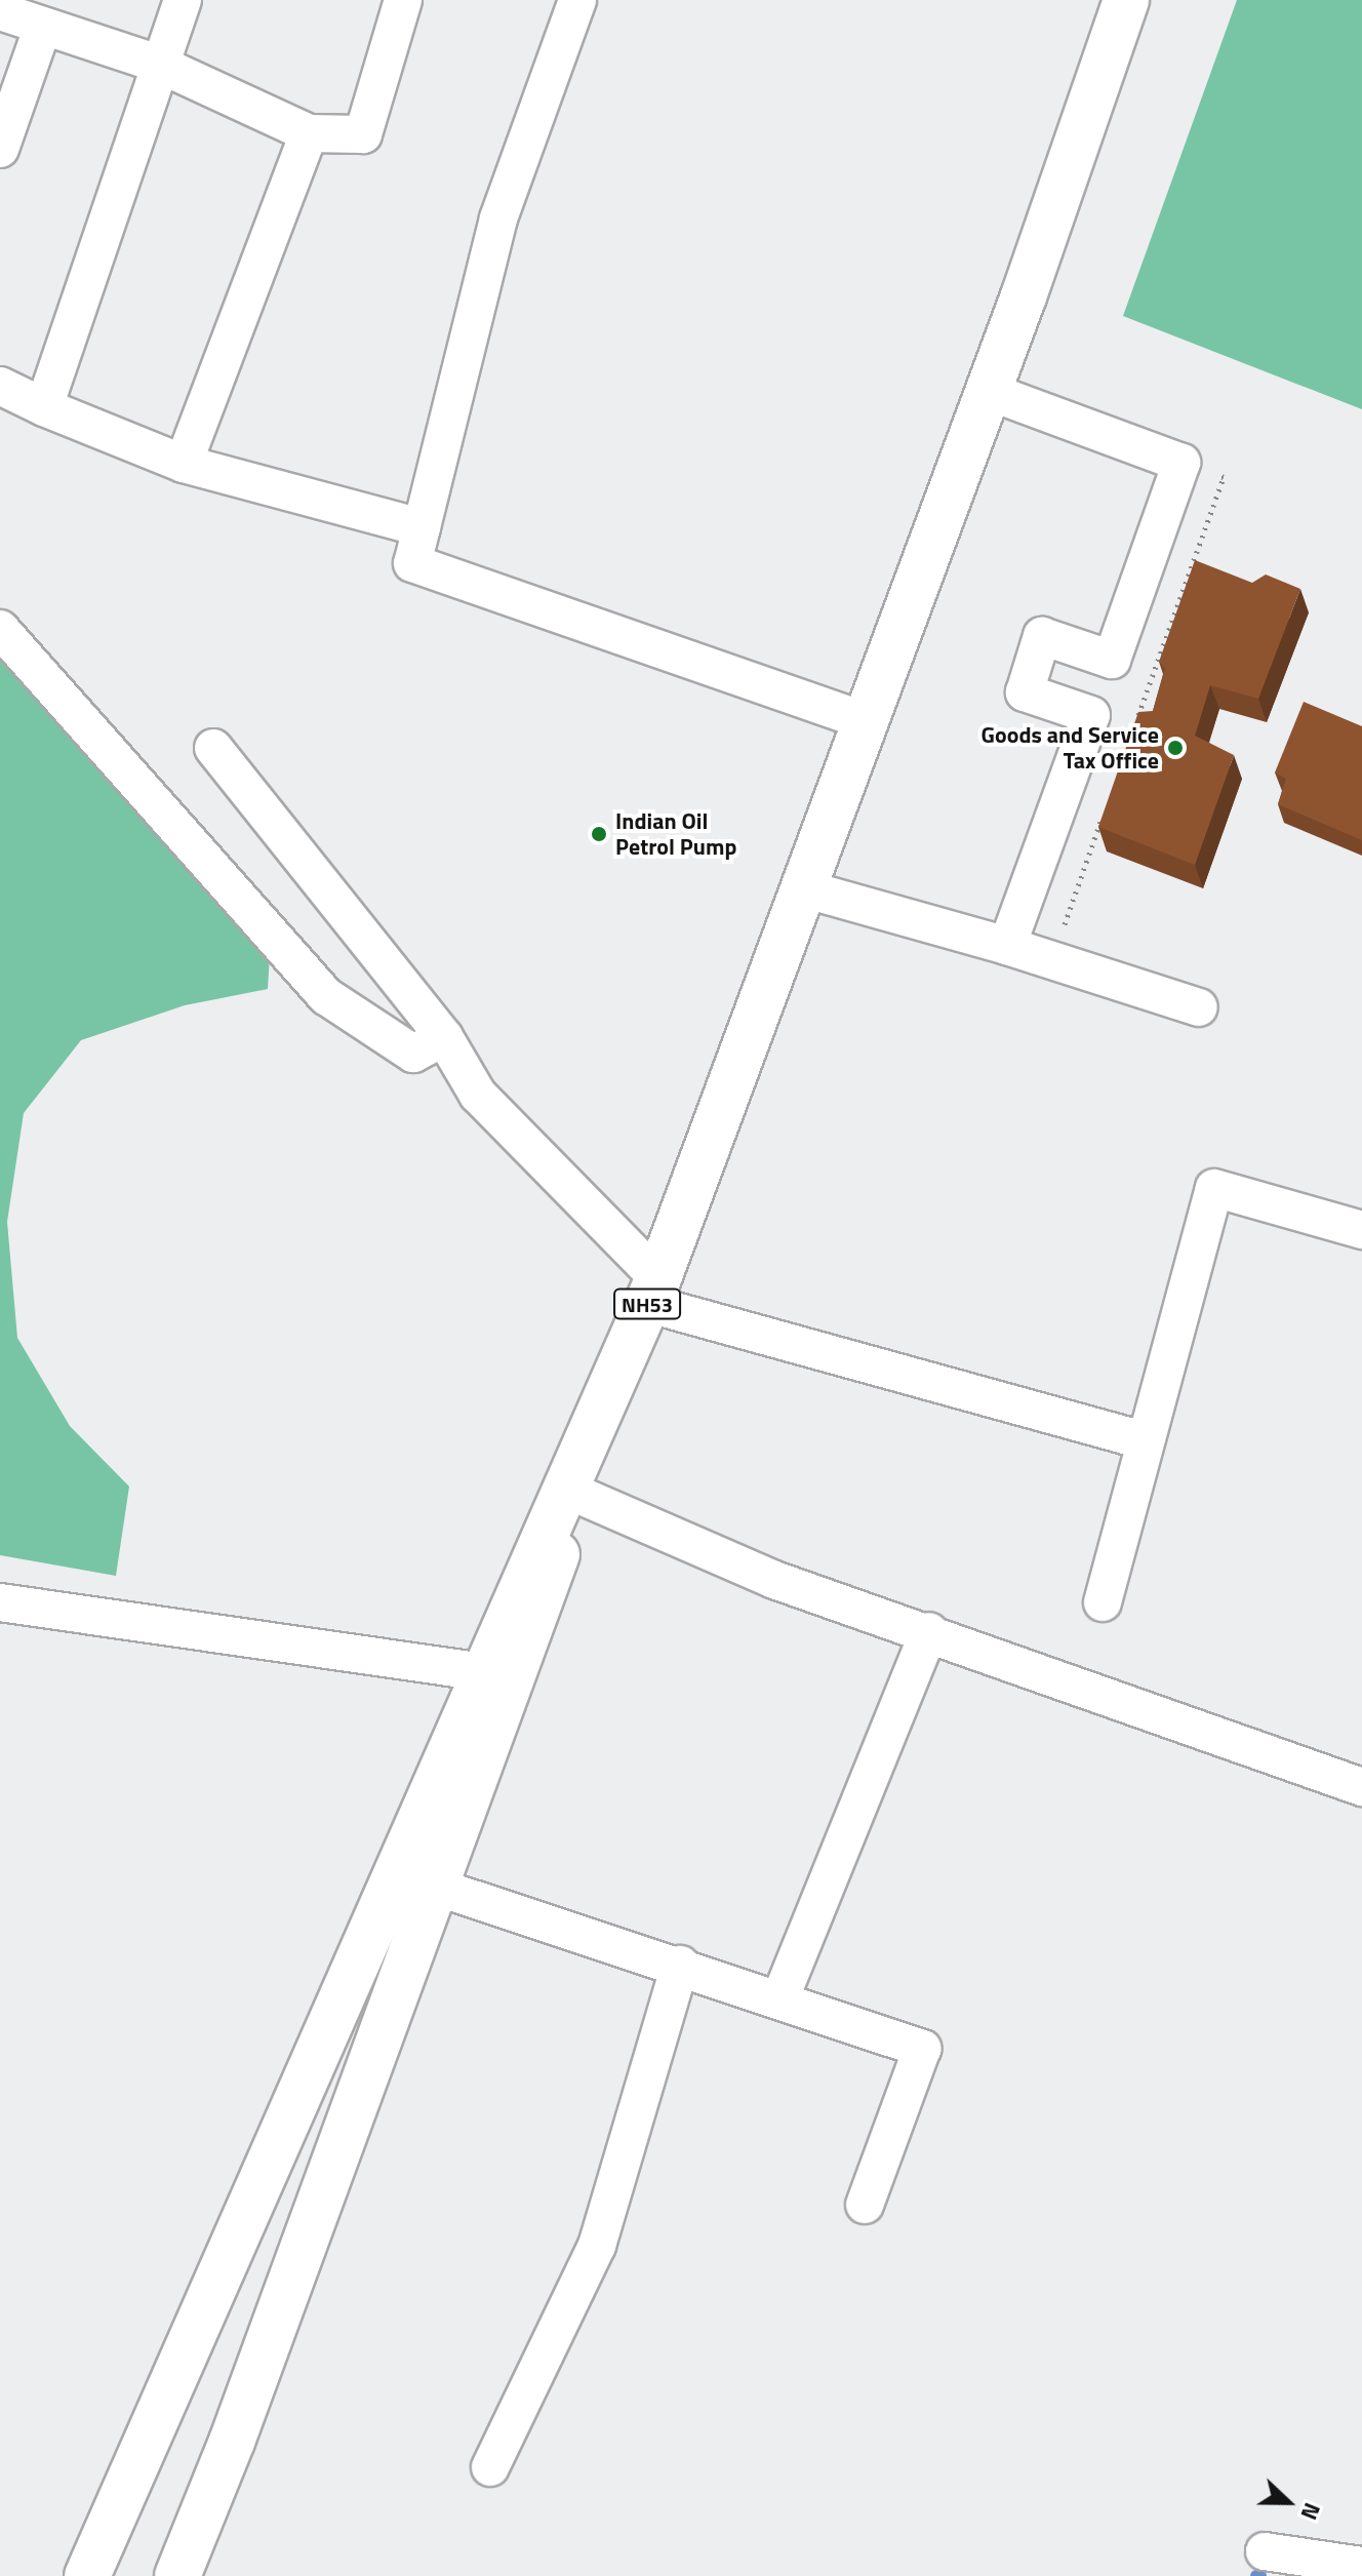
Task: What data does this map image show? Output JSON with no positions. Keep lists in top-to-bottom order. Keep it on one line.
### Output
{"streets":{"main road":["NH53"]},"places":["Goods and Service Tax Office","Indian Oil Petrol Pump"],"north":"right"}
